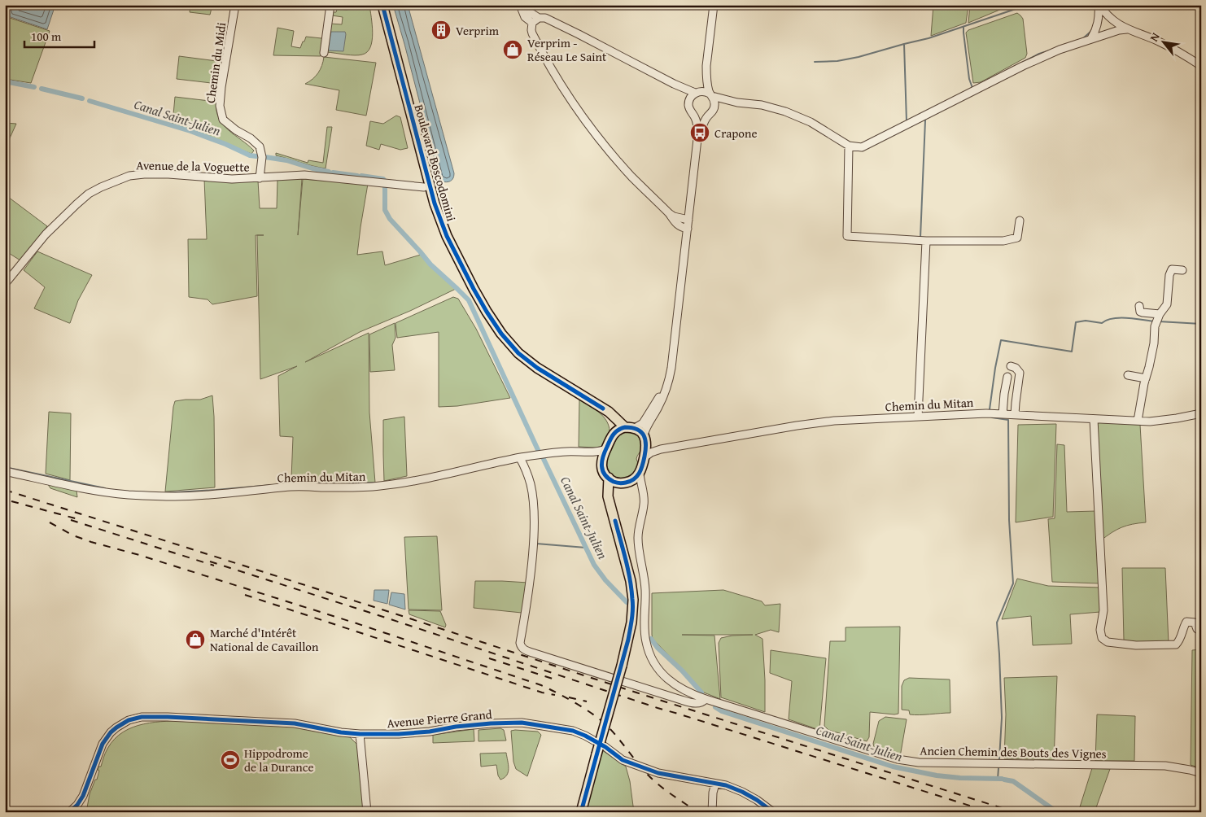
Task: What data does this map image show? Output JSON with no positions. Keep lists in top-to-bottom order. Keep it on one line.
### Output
{"streets":{"main road":["Boulevard Boscodomini"],"street":["Chemin du Midi","Avenue de la Voguette","Chemin du Mitan","Avenue Pierre Grand","Ancien Chemin des Bouts des Vignes"]},"crossings":[["Chemin du Midi","Avenue de la Voguette"],["Boulevard Boscodomini","Chemin du Mitan"],["Boulevard Boscodomini","Ancien Chemin des Bouts des Vignes"],["Chemin du Mitan","Ancien Chemin des Bouts des Vignes"]],"water":["Canal Saint-Julien"],"places":{"building":["Verprim"],"shop":["Verprim - Réseau Le Saint","Marché d'Intérêt National de Cavaillon"],"bus stop":["Crapone"],"sports":["Hippodrome de la Durance"]},"scale_bar":"100 m","north":"top left"}
